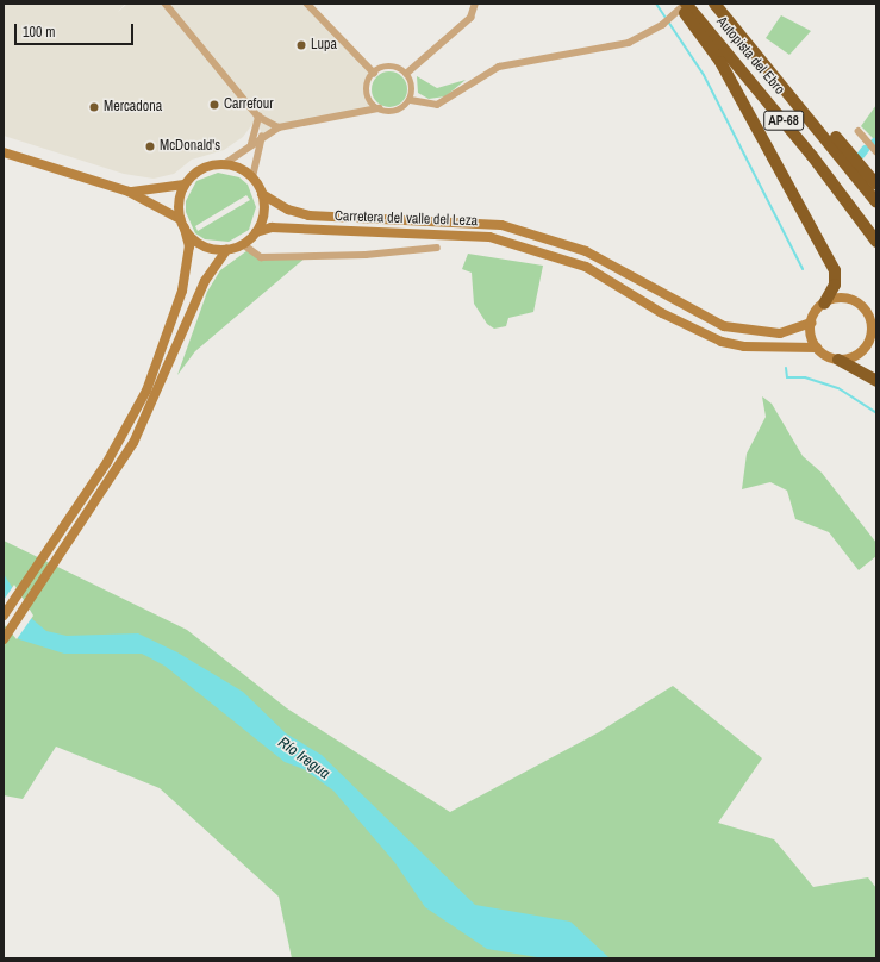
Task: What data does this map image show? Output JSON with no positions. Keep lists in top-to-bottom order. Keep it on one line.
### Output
{"streets":{"highway":["Autopista del Ebro","AP-68"],"main road":["Carretera del valle del Leza"]},"water":["Río Iregua"],"places":["Lupa","Carrefour","Mercadona","McDonald's"],"scale_bar":"100 m"}
